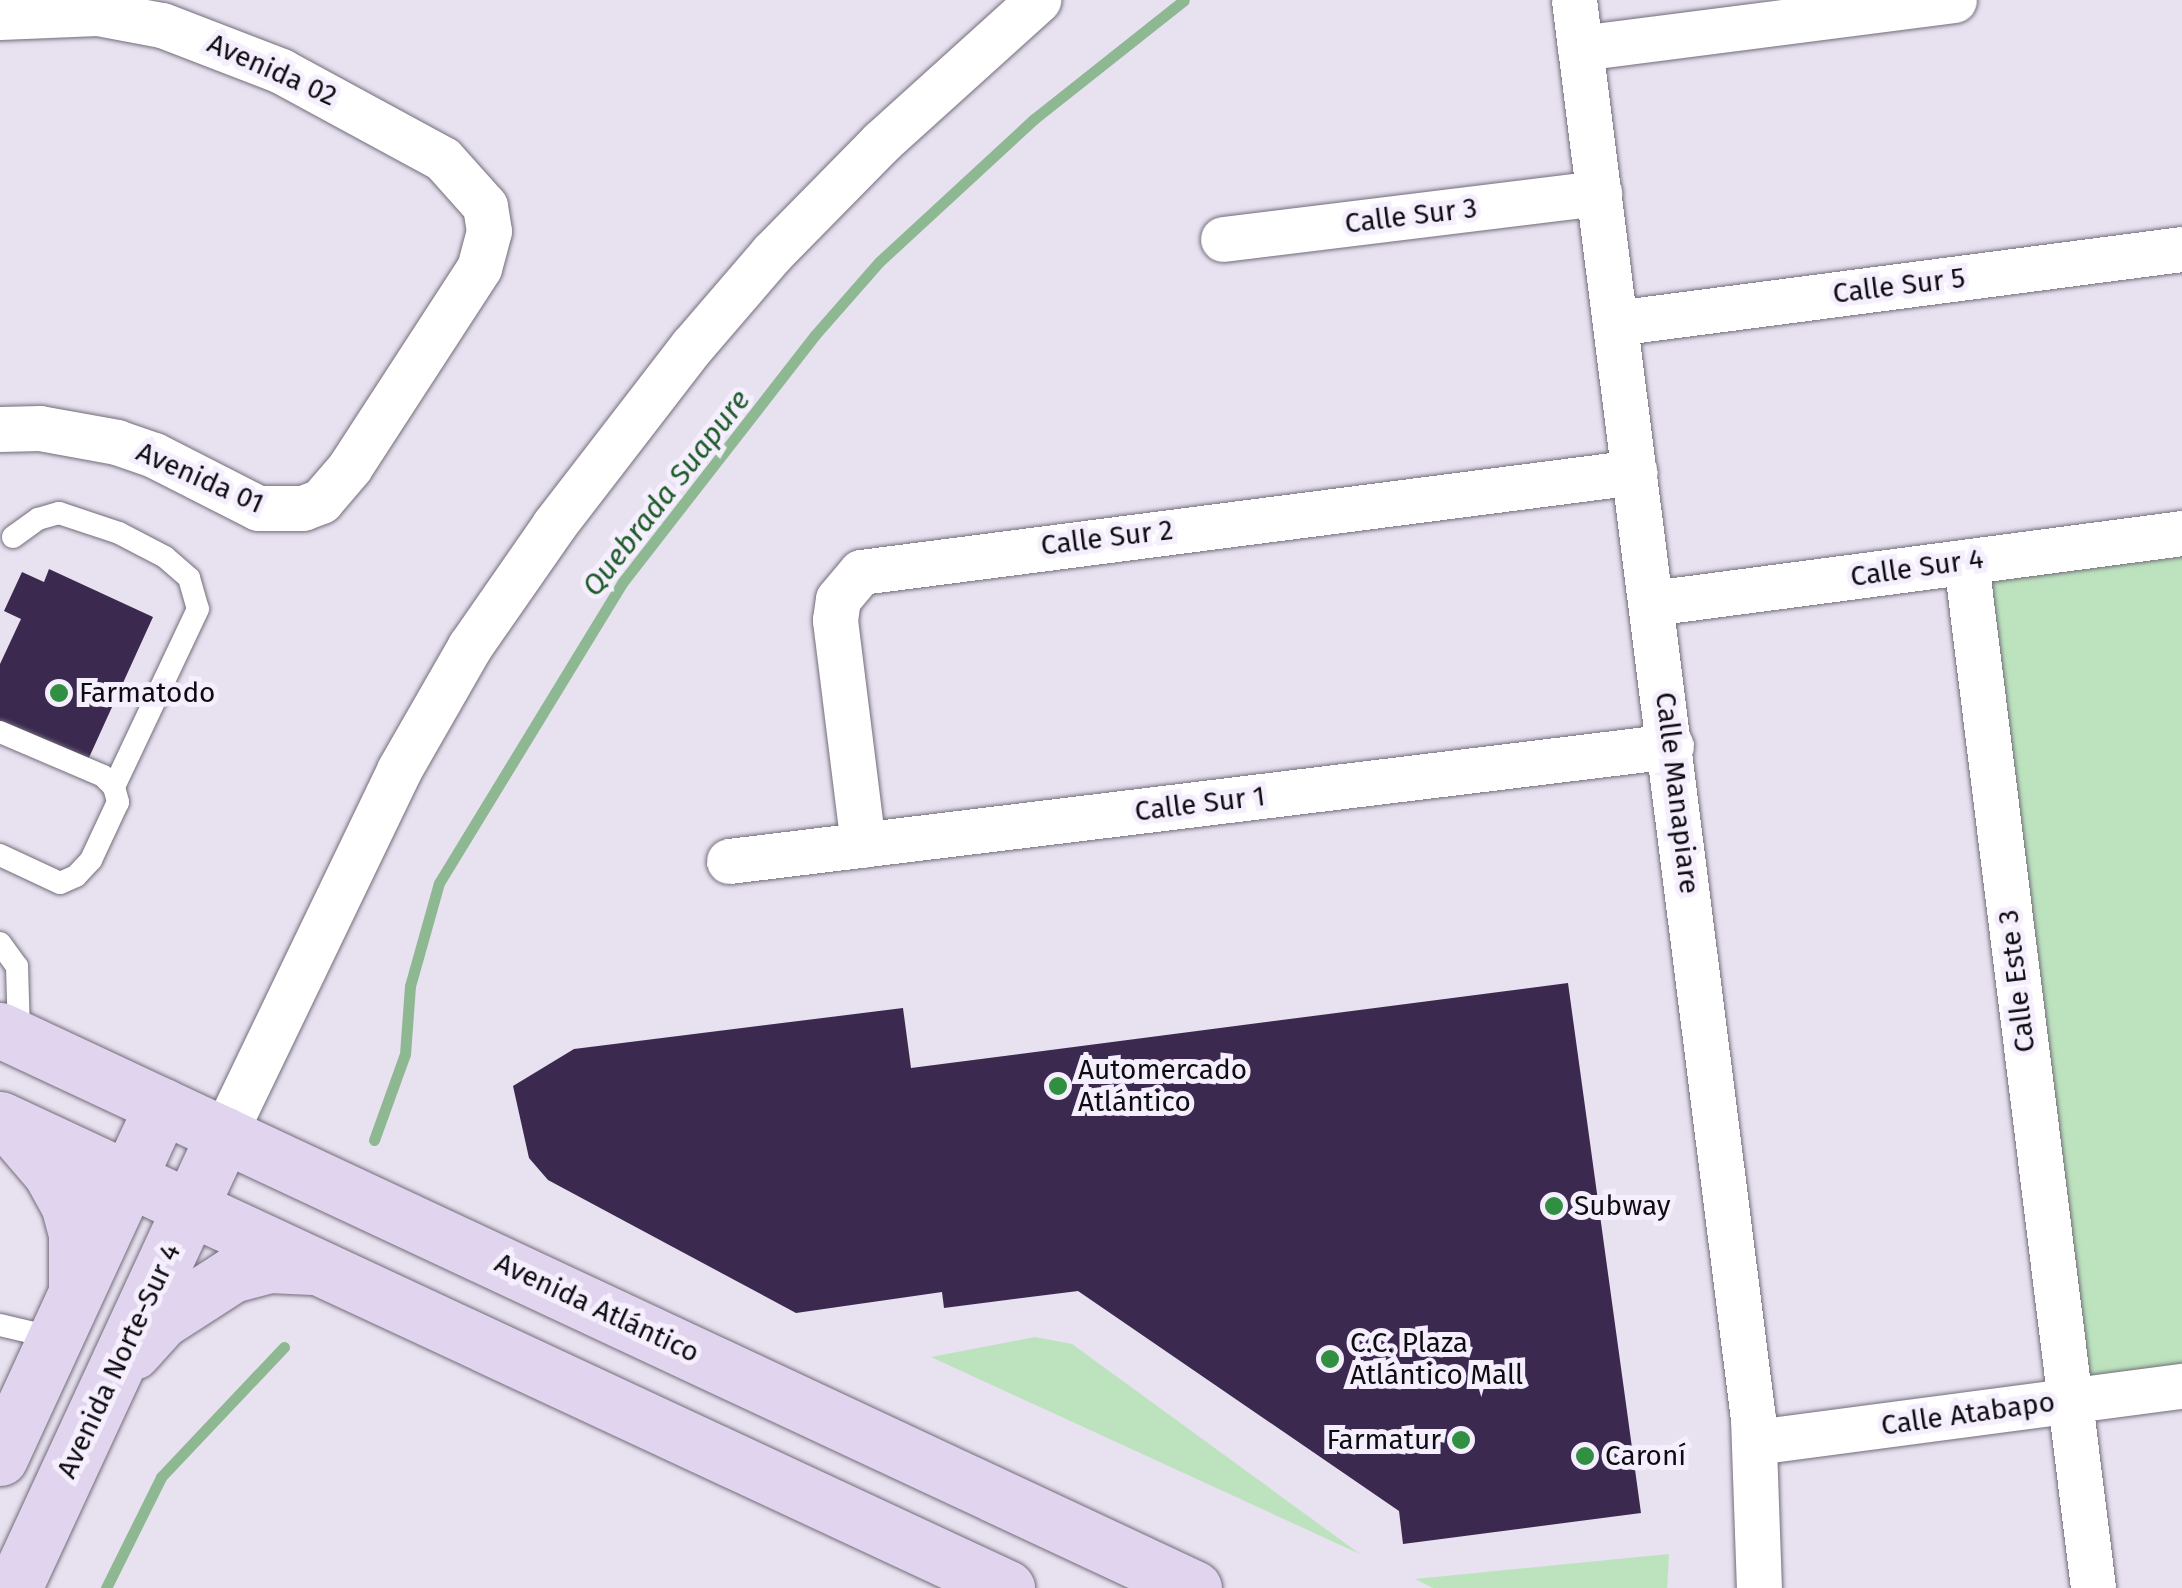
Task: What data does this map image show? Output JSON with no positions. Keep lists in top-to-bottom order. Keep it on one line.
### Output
{"streets":{"main road":["Avenida Atlántico","Avenida Norte-Sur 4"],"street":["Avenida 02","Calle Sur 3","Calle Sur 5","Avenida 01","Calle Sur 2","Calle Sur 4","Calle Manapiare","Calle Sur 1","Calle Este 3","Calle Atabapo"]},"crossings":[["Avenida 02","Avenida 01"],["Calle Sur 3","Calle Manapiare"],["Calle Sur 5","Calle Manapiare"],["Calle Sur 2","Calle Manapiare"],["Calle Sur 2","Calle Sur 1"],["Calle Sur 4","Calle Manapiare"],["Calle Sur 4","Calle Este 3"],["Calle Manapiare","Calle Sur 1"],["Calle Manapiare","Calle Atabapo"],["Calle Este 3","Calle Atabapo"],["Avenida Atlántico","Avenida Norte-Sur 4"]],"water":["Quebrada Suapure"],"places":["Farmatodo","Automercado Atlántico","Subway","C.C. Plaza Atlántico Mall","Farmatur","Caroní"]}
